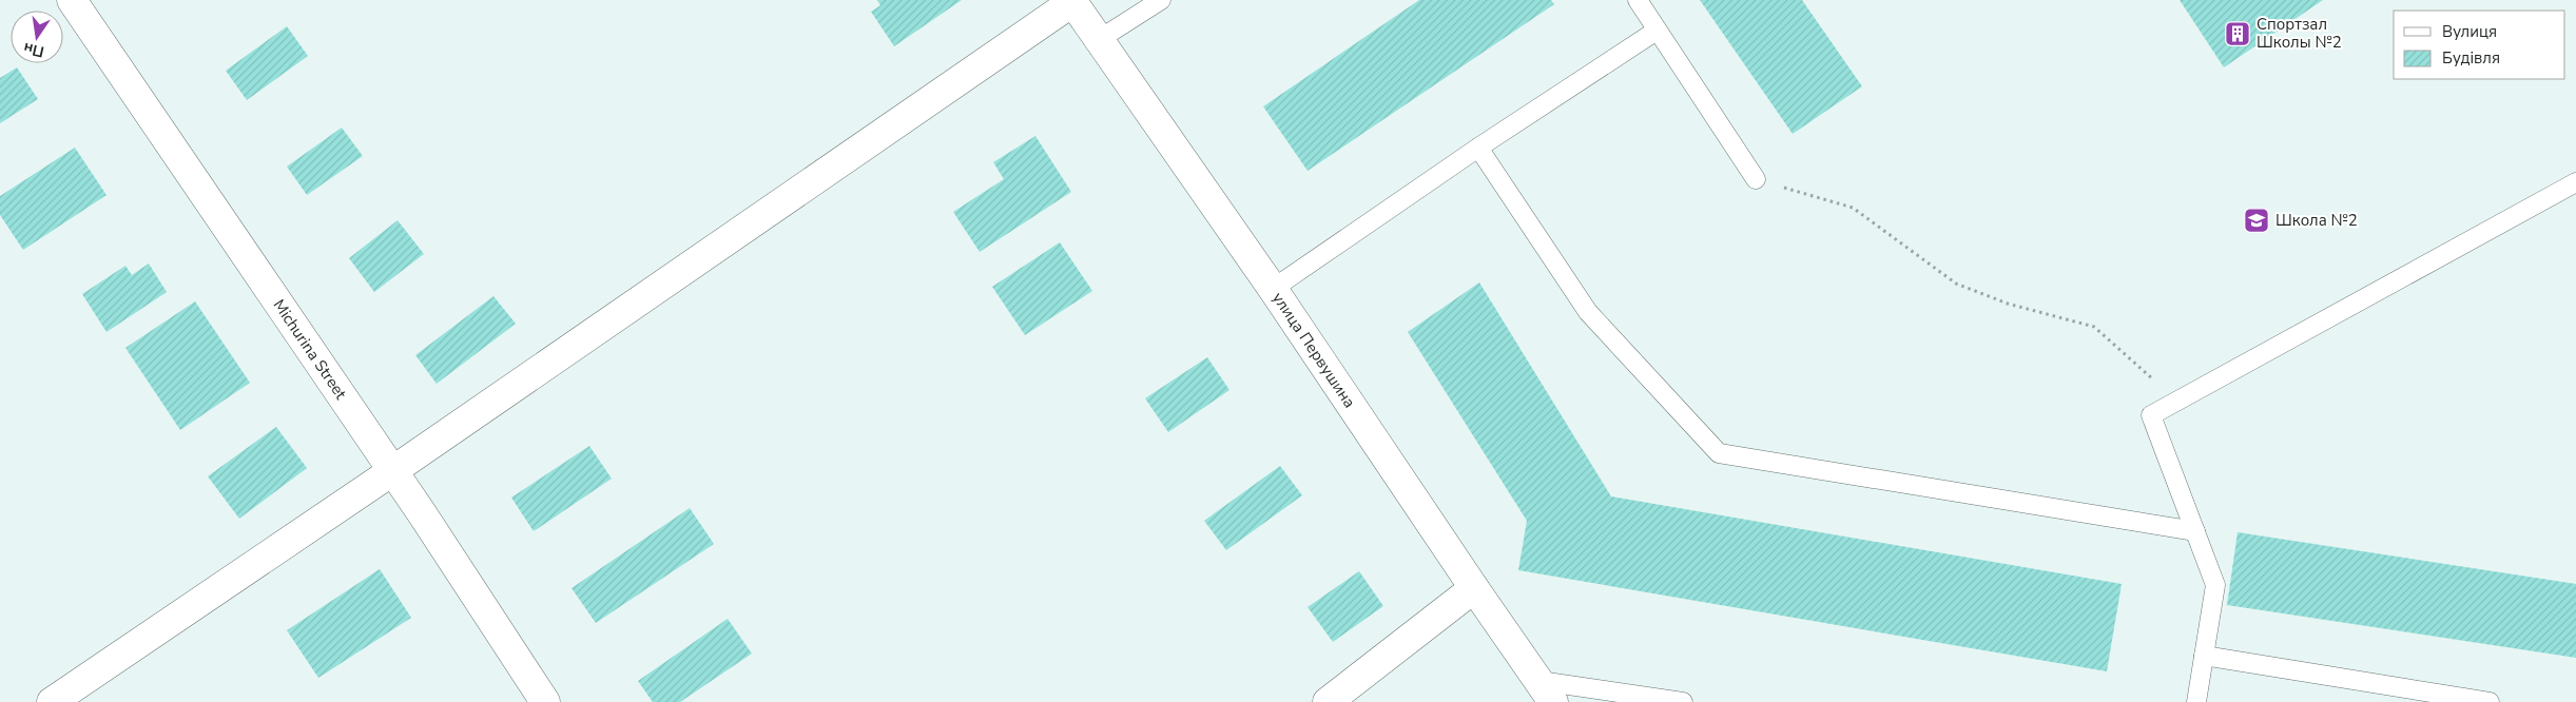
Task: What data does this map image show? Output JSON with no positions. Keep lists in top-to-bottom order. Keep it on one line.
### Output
{"streets":{"street":["Michurina Street","улица Первушина"]},"places":{"building":["Спортзал Школы №2"],"school or university":["Школа №2"]},"legend":["Вулиця","Будівля"],"north":"bottom"}
